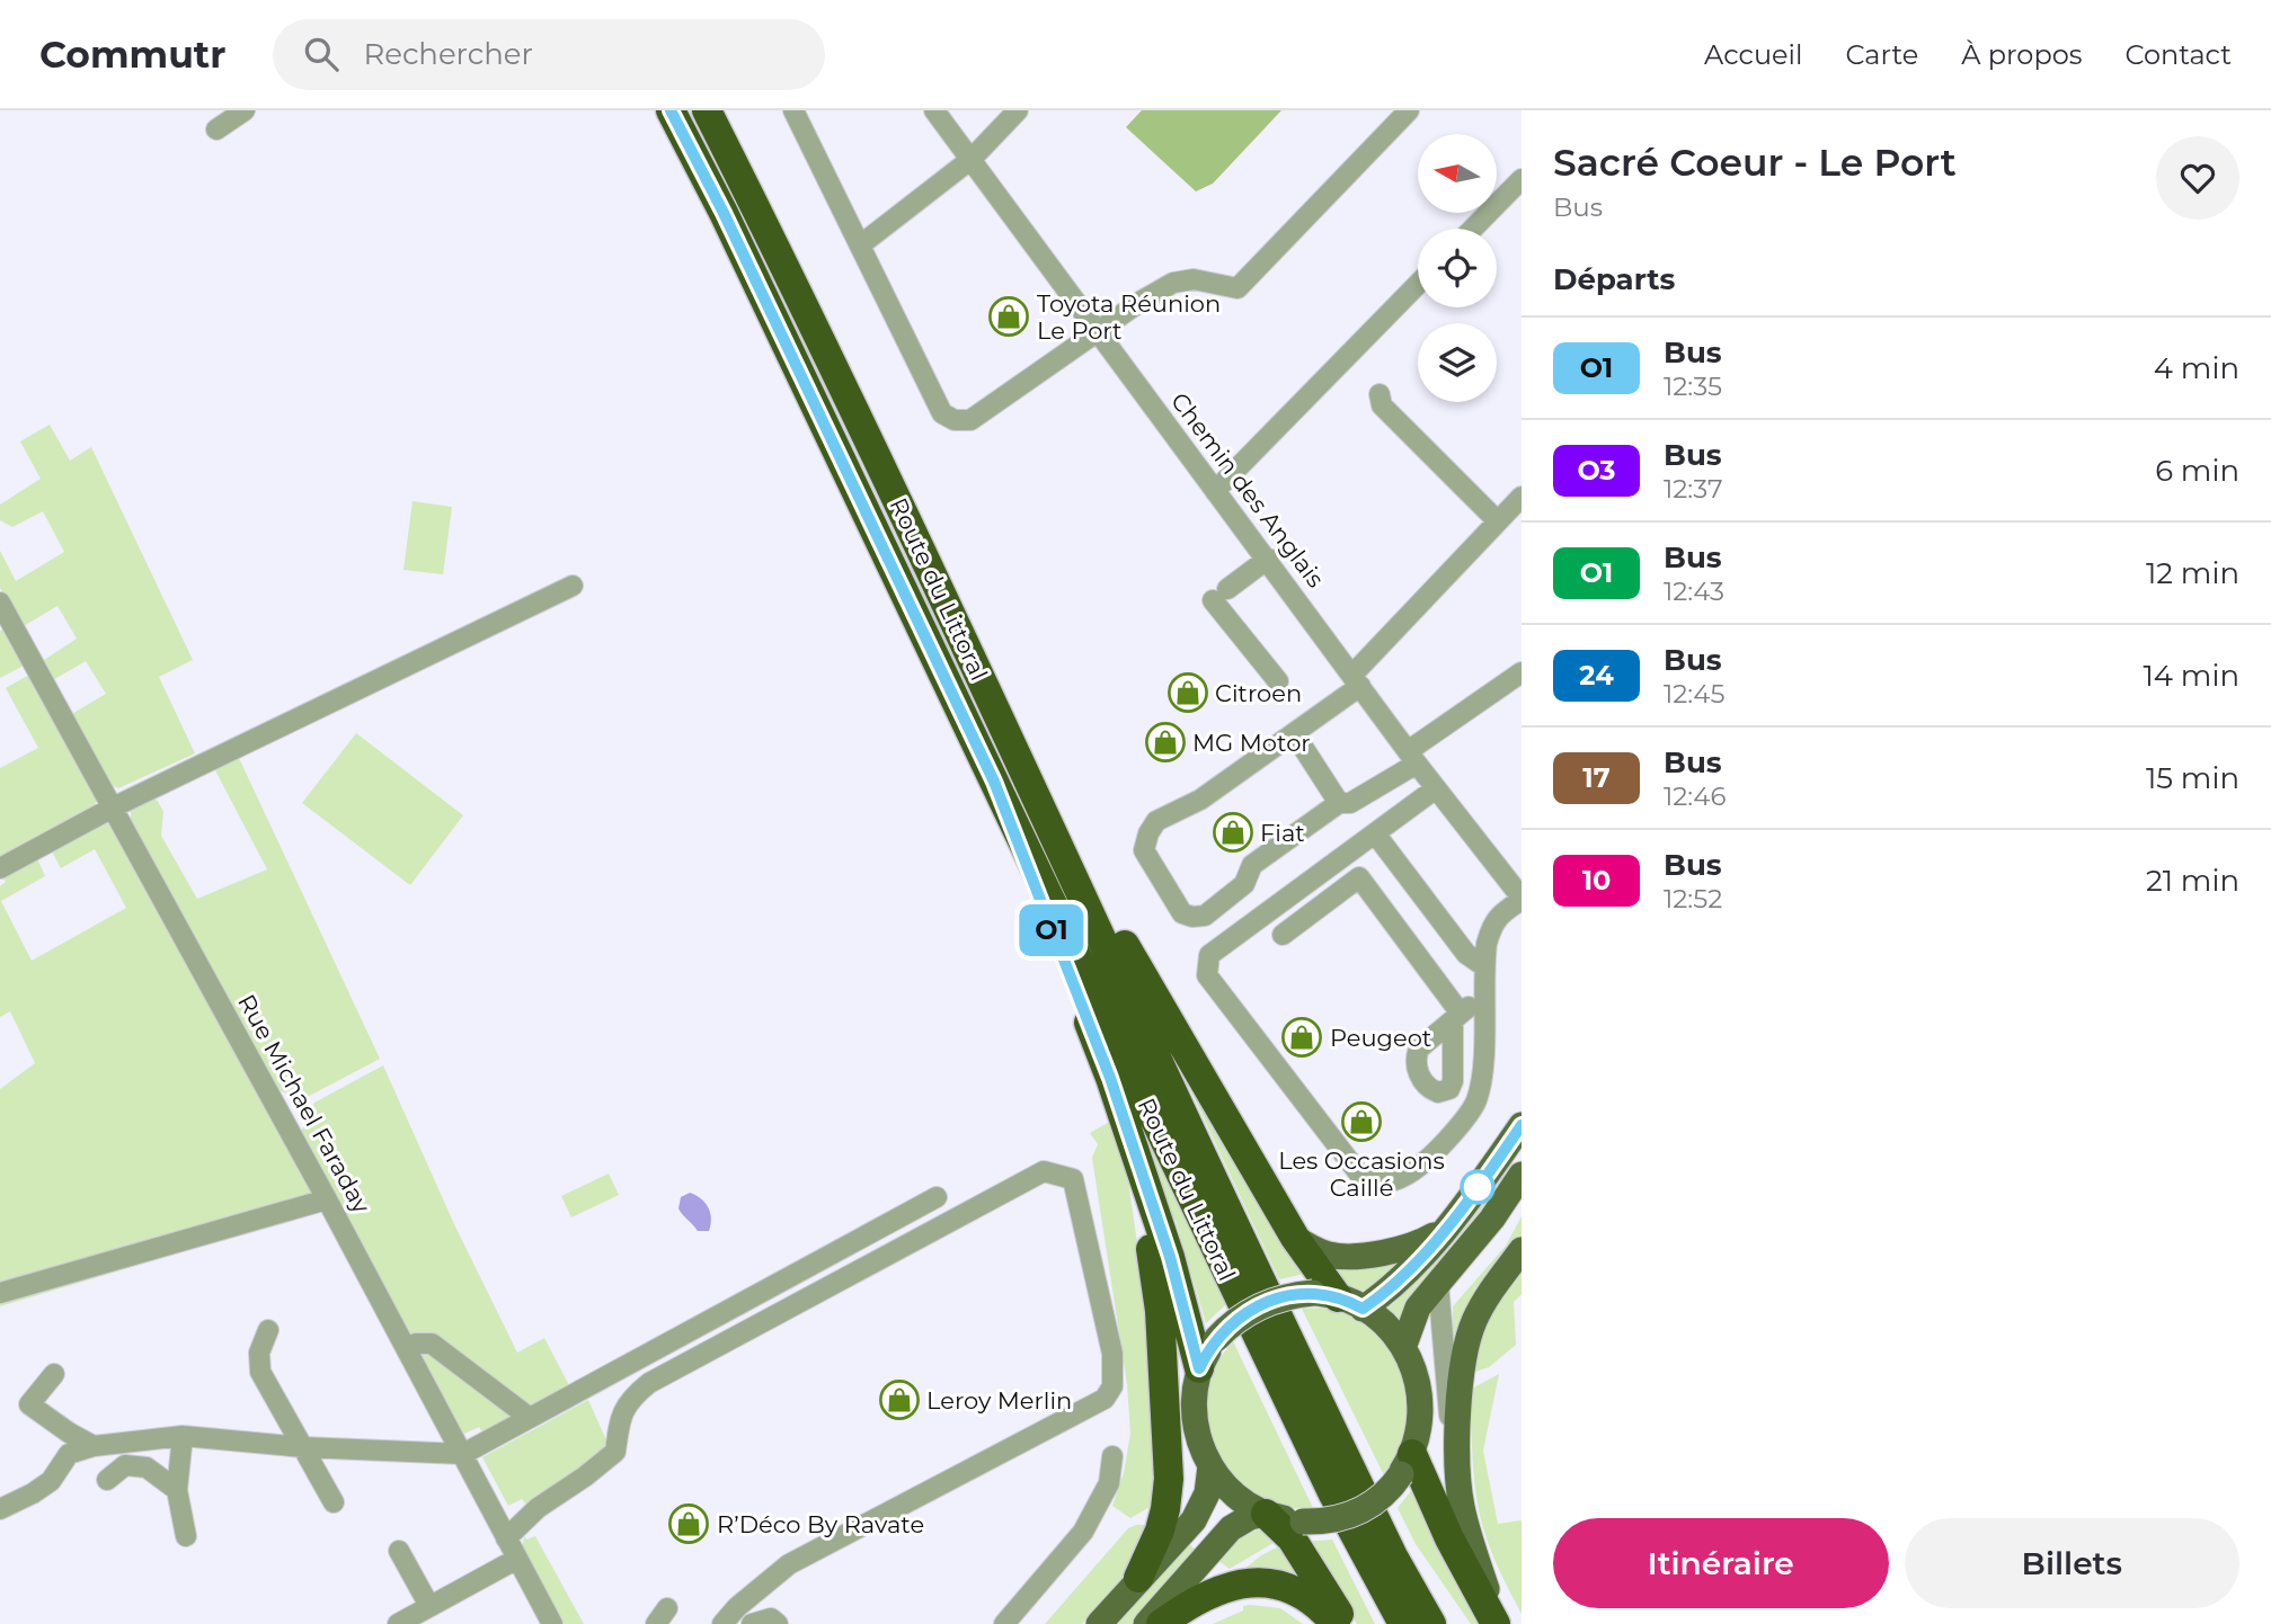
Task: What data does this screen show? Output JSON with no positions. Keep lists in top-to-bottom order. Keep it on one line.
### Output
{"streets":{"highway":["Route du Littoral"],"street":["Chemin des Anglais","Rue Michael Faraday"]},"places":{"shop":["Toyota Réunion Le Port","Citroen","MG Motor","Fiat","Peugeot","Les Occasions Caillé","Leroy Merlin","R’Déco By Ravate"]},"lines":["bus line O1"],"north":"left","page":{"header":"Commutr","search":"Rechercher","nav":["Accueil","Carte","À propos","Contact"],"on_map":"O1","heading":[["Sacré Coeur - Le Port","Bus"],"Départs"],"list":[{"mark":"O1","name":"Bus","note":"12:35","value":"4 min"},{"mark":"O3","name":"Bus","note":"12:37","value":"6 min"},{"mark":"O1","name":"Bus","note":"12:43","value":"12 min"},{"mark":"24","name":"Bus","note":"12:45","value":"14 min"},{"mark":"17","name":"Bus","note":"12:46","value":"15 min"},{"mark":"10","name":"Bus","note":"12:52","value":"21 min"}],"buttons":["Itinéraire","Billets"]}}
